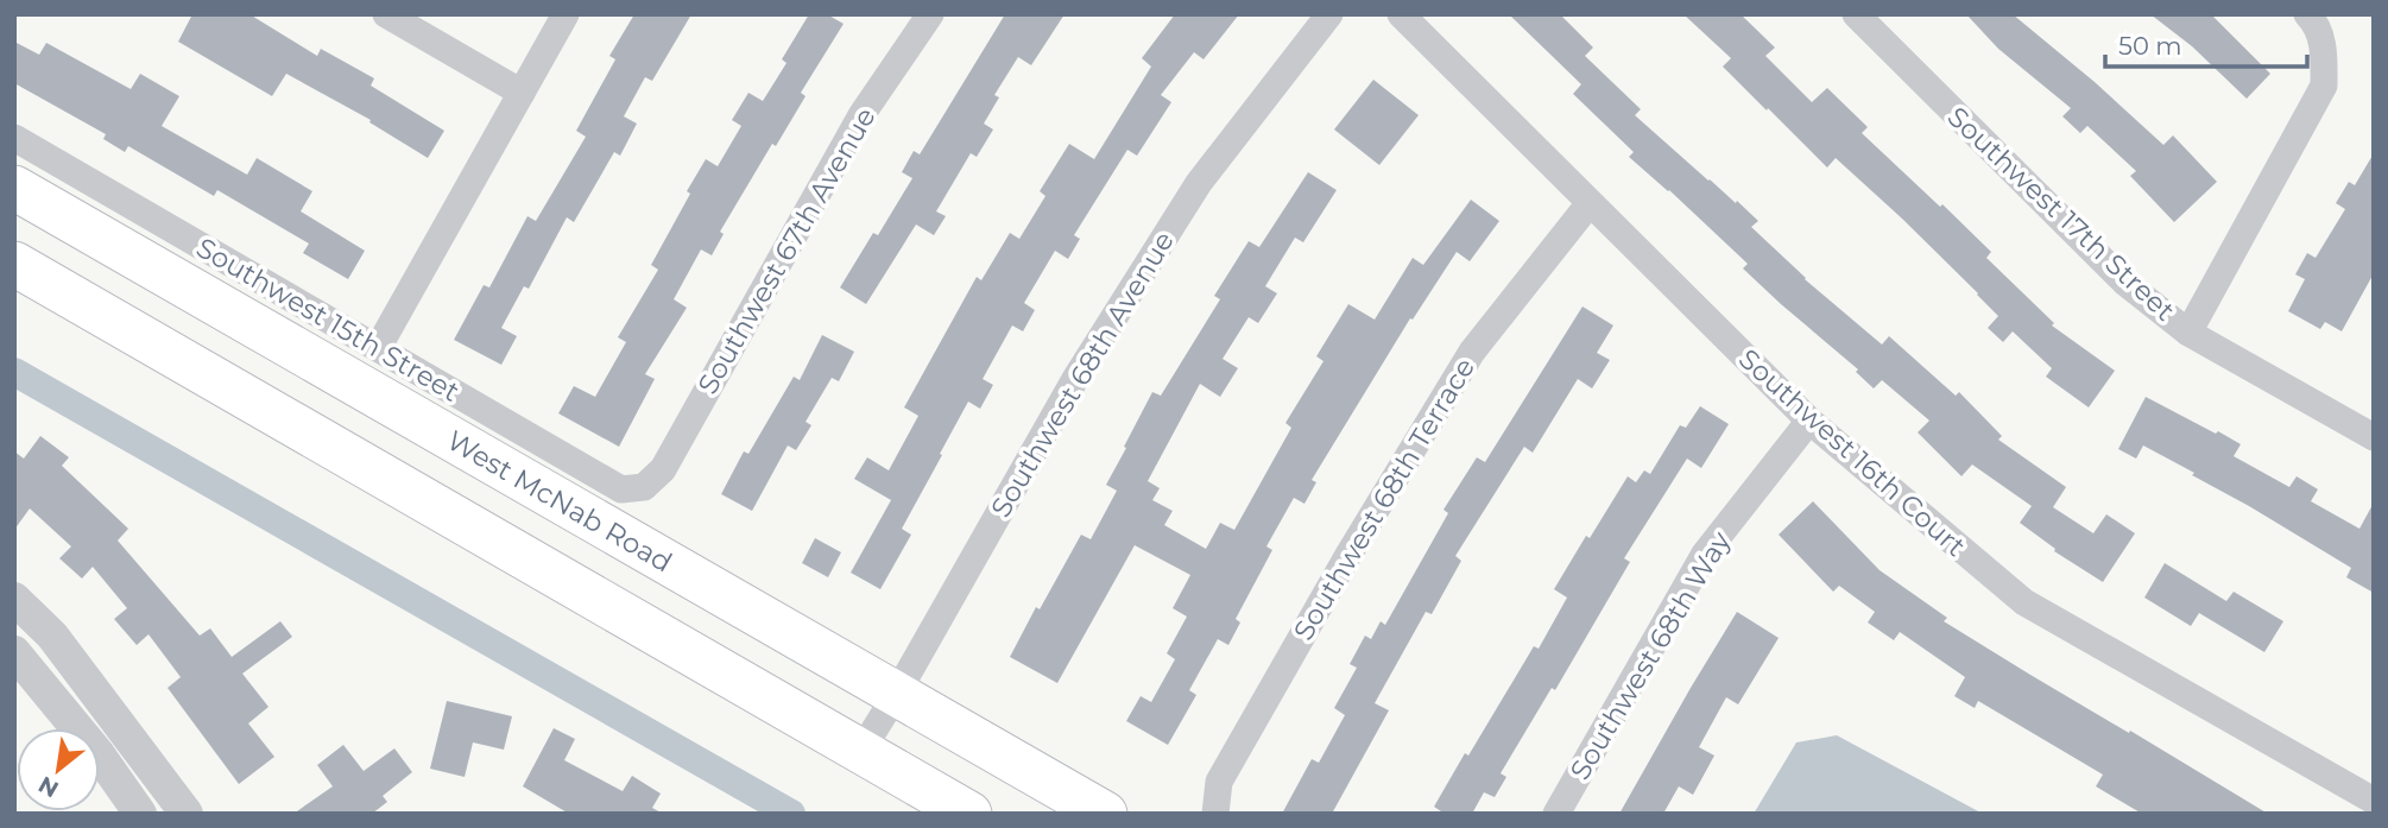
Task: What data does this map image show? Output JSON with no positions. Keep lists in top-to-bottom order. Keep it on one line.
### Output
{"streets":{"main road":["West McNab Road"],"street":["Southwest 17th Street","Southwest 67th Avenue","Southwest 15th Street","Southwest 68th Avenue","Southwest 16th Court","Southwest 68th Terrace","Southwest 68th Way"]},"crossings":[["Southwest 67th Avenue","Southwest 15th Street"],["Southwest 68th Avenue","West McNab Road"],["Southwest 16th Court","Southwest 68th Terrace"],["Southwest 16th Court","Southwest 68th Way"]],"scale_bar":"50 m","north":"bottom left"}
